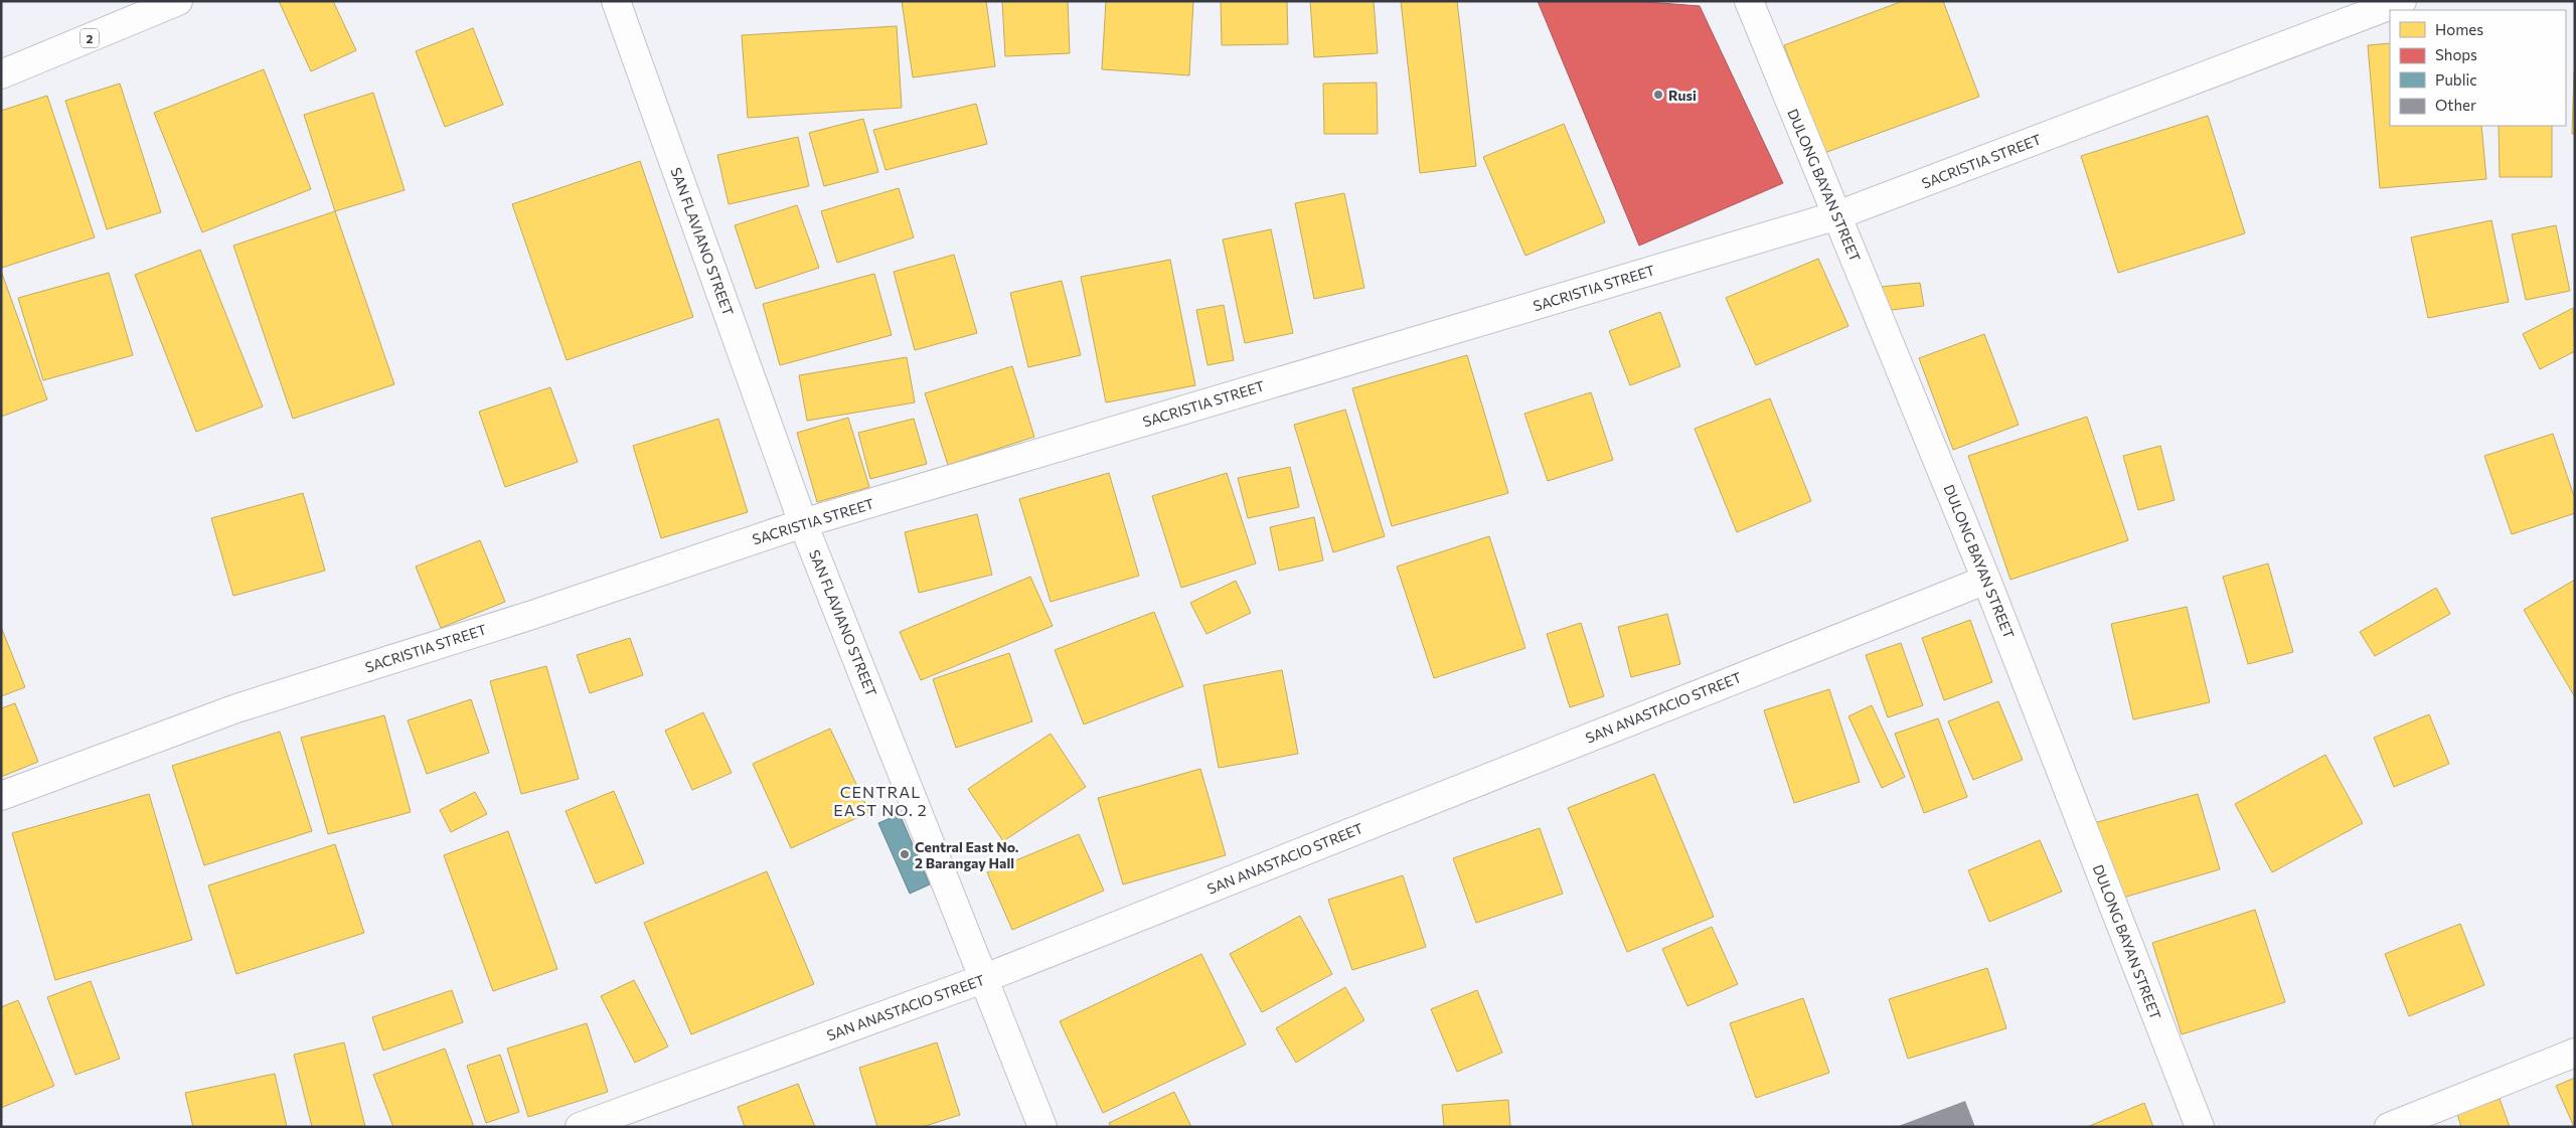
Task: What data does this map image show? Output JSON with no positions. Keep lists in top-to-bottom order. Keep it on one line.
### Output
{"streets":{"main road":["2","SACRISTIA STREET","DULONG BAYAN STREET","SAN FLAVIANO STREET","SAN ANASTACIO STREET"]},"crossings":[["SACRISTIA STREET","DULONG BAYAN STREET"],["SACRISTIA STREET","SAN FLAVIANO STREET"],["DULONG BAYAN STREET","SAN ANASTACIO STREET"],["SAN FLAVIANO STREET","SAN ANASTACIO STREET"]],"districts":["CENTRAL EAST NO. 2"],"places":["Rusi","Central East No. 2 Barangay Hall"],"legend":["Homes","Shops","Public","Other"]}
